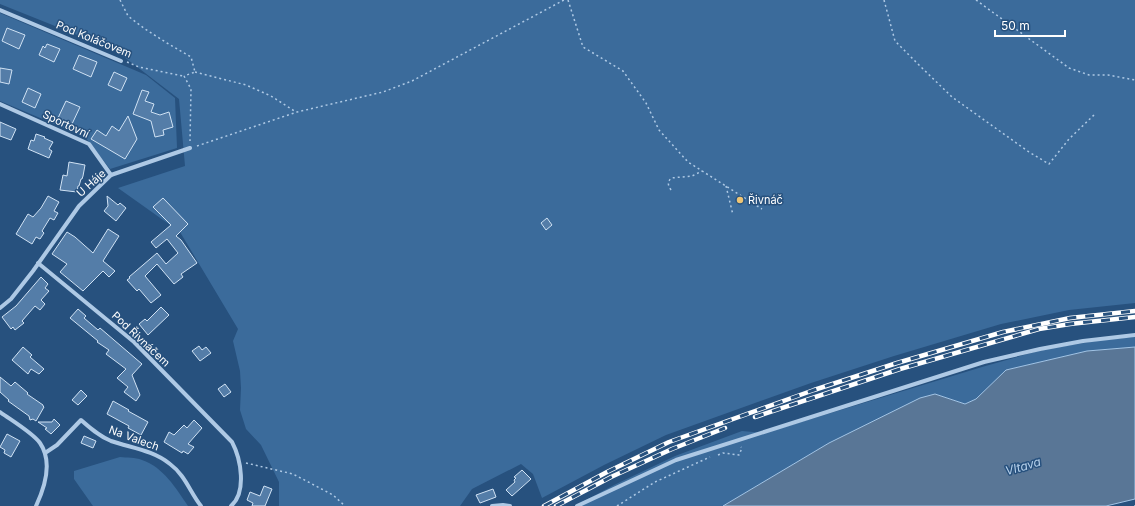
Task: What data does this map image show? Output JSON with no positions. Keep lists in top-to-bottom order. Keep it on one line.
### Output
{"streets":{"street":["Pod Koláčovem","Sportovní","U Háje","Pod Řivnáčem","Na Valech"]},"crossings":[["Sportovní","U Háje"],["U Háje","Pod Řivnáčem"]],"water":["Vltava"],"places":["Řivnáč"],"scale_bar":"50 m"}
